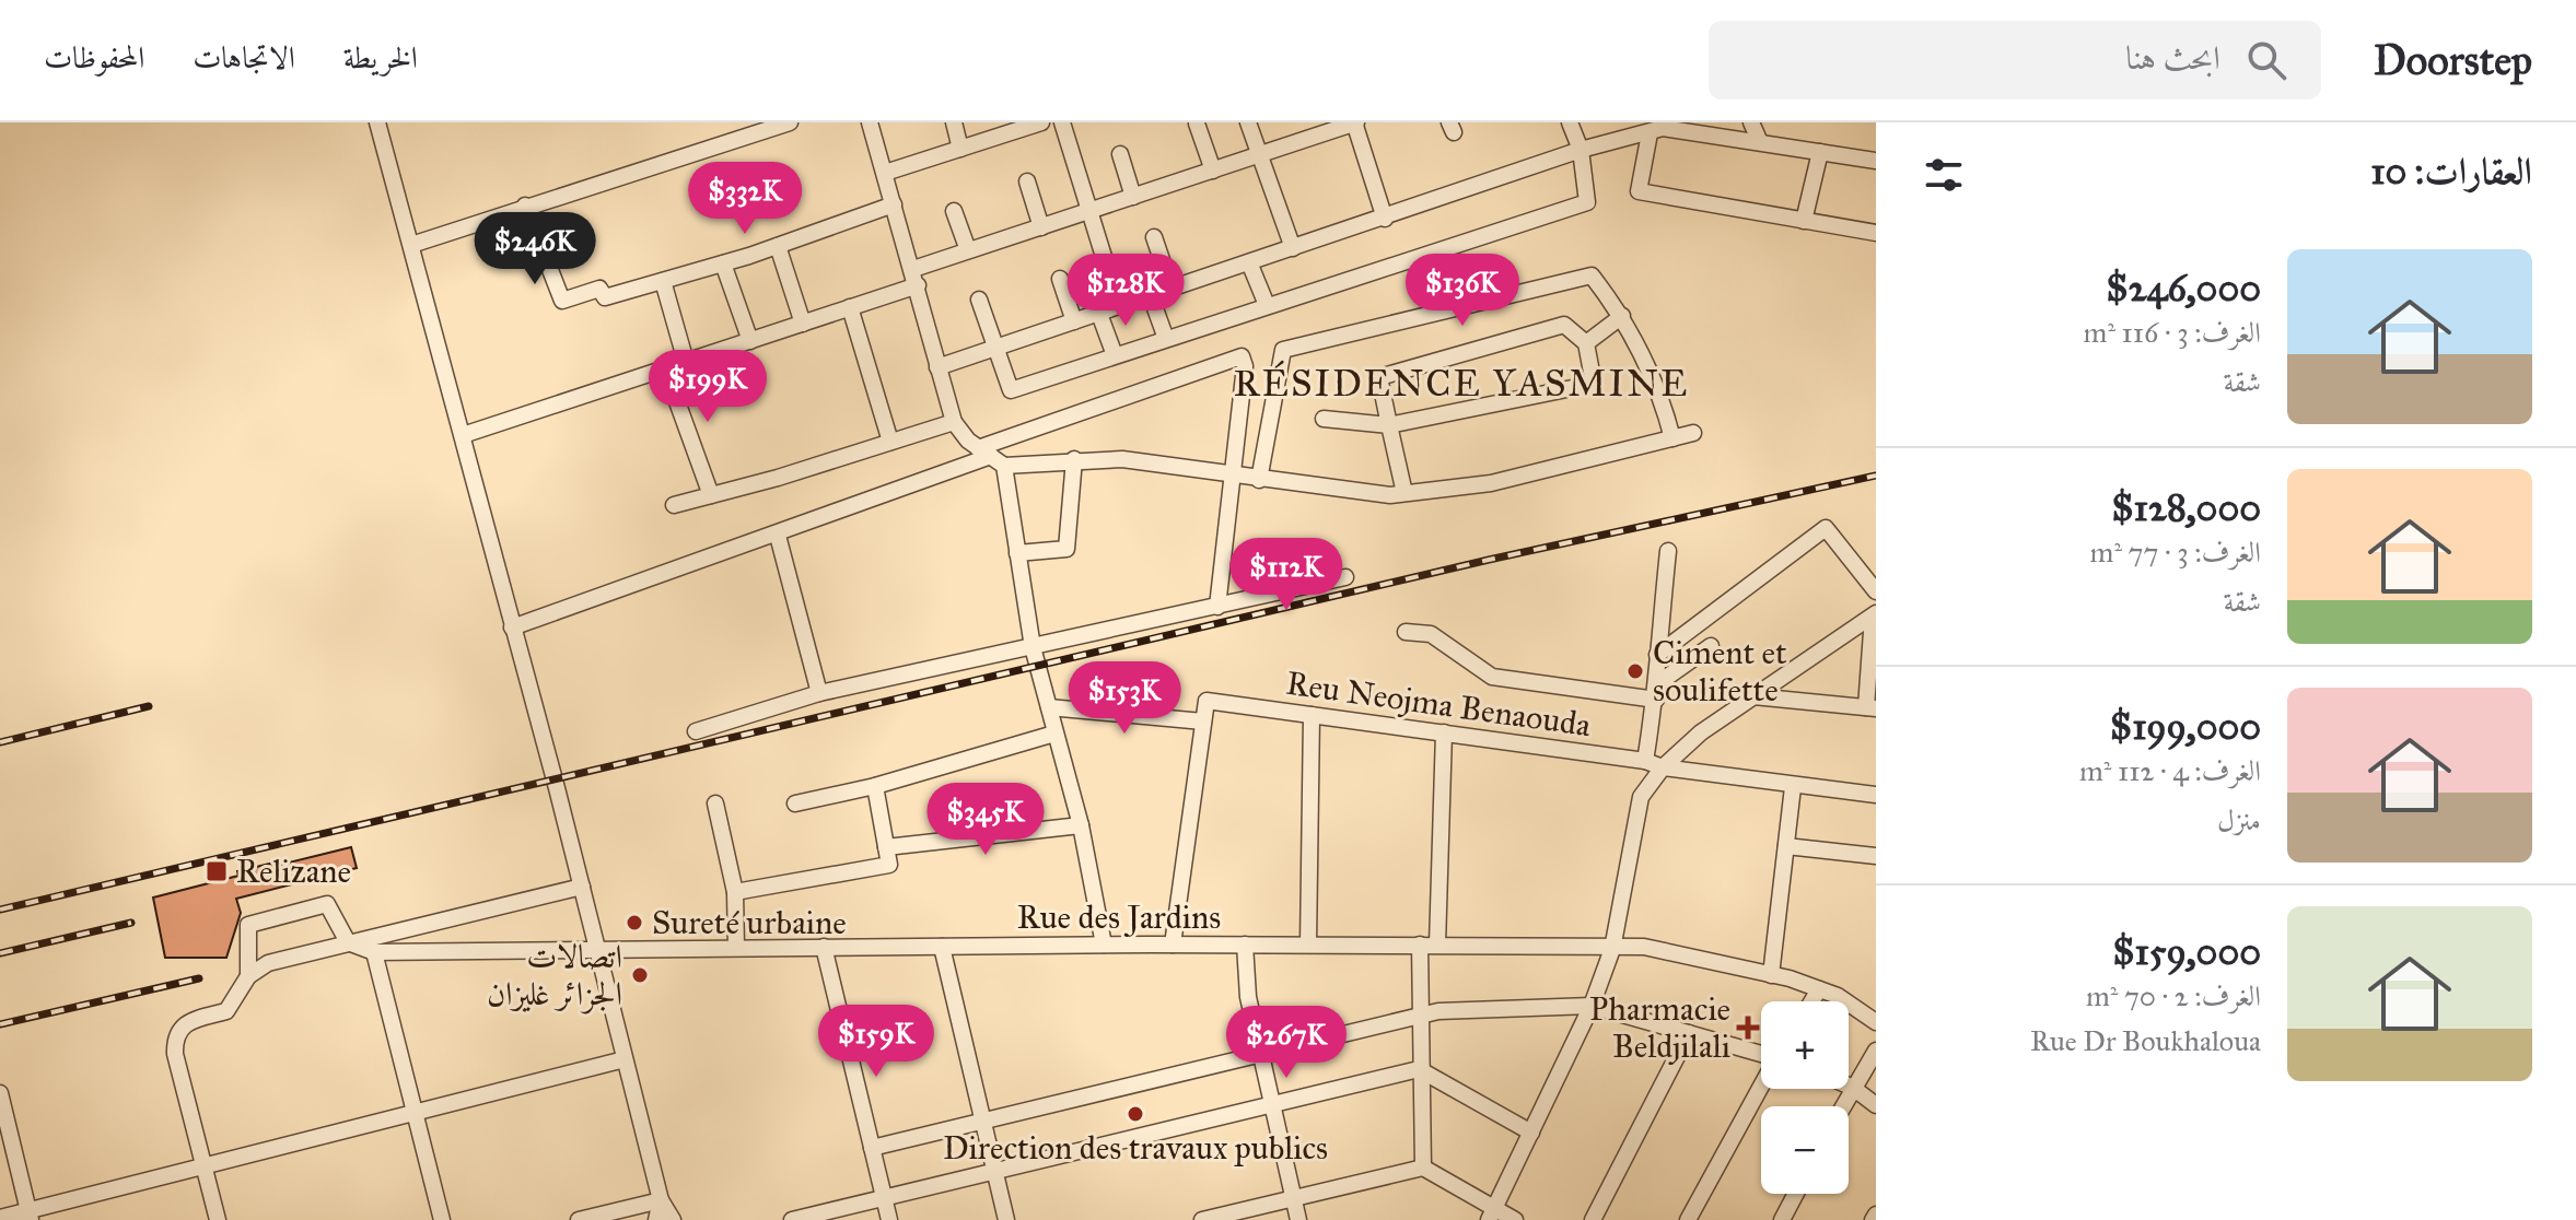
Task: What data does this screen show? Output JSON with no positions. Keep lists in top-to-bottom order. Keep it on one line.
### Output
{"streets":{"street":["Reu Neojma Benaouda","Rue des Jardins"]},"districts":["RÉSIDENCE YASMINE"],"places":{"other":["Ciment et soulifette","Sureté urbaine","اتصالات الجزائر غليزان","Direction des travaux publics"],"transit":["Relizane"],"health":["Pharmacie Beldjilali"]},"page":{"header":"Doorstep","search":"ابحث هنا","nav":["الخريطة","الاتجاهات","المحفوظات"],"heading":"العقارات: 10","price":["$332K","$246K","$128K","$136K","$199K","$112K","$153K","$345K","$159K","$267K"],"list":[{"name":"$246,000","note":"الغرف: 3 · 116 m² · شقة"},{"name":"$128,000","note":"الغرف: 3 · 77 m² · شقة"},{"name":"$199,000","note":"الغرف: 4 · 112 m² · منزل"},{"name":"$159,000","note":"الغرف: 2 · 70 m² · Rue Dr Boukhaloua"}],"map_buttons":["+","−"]}}
